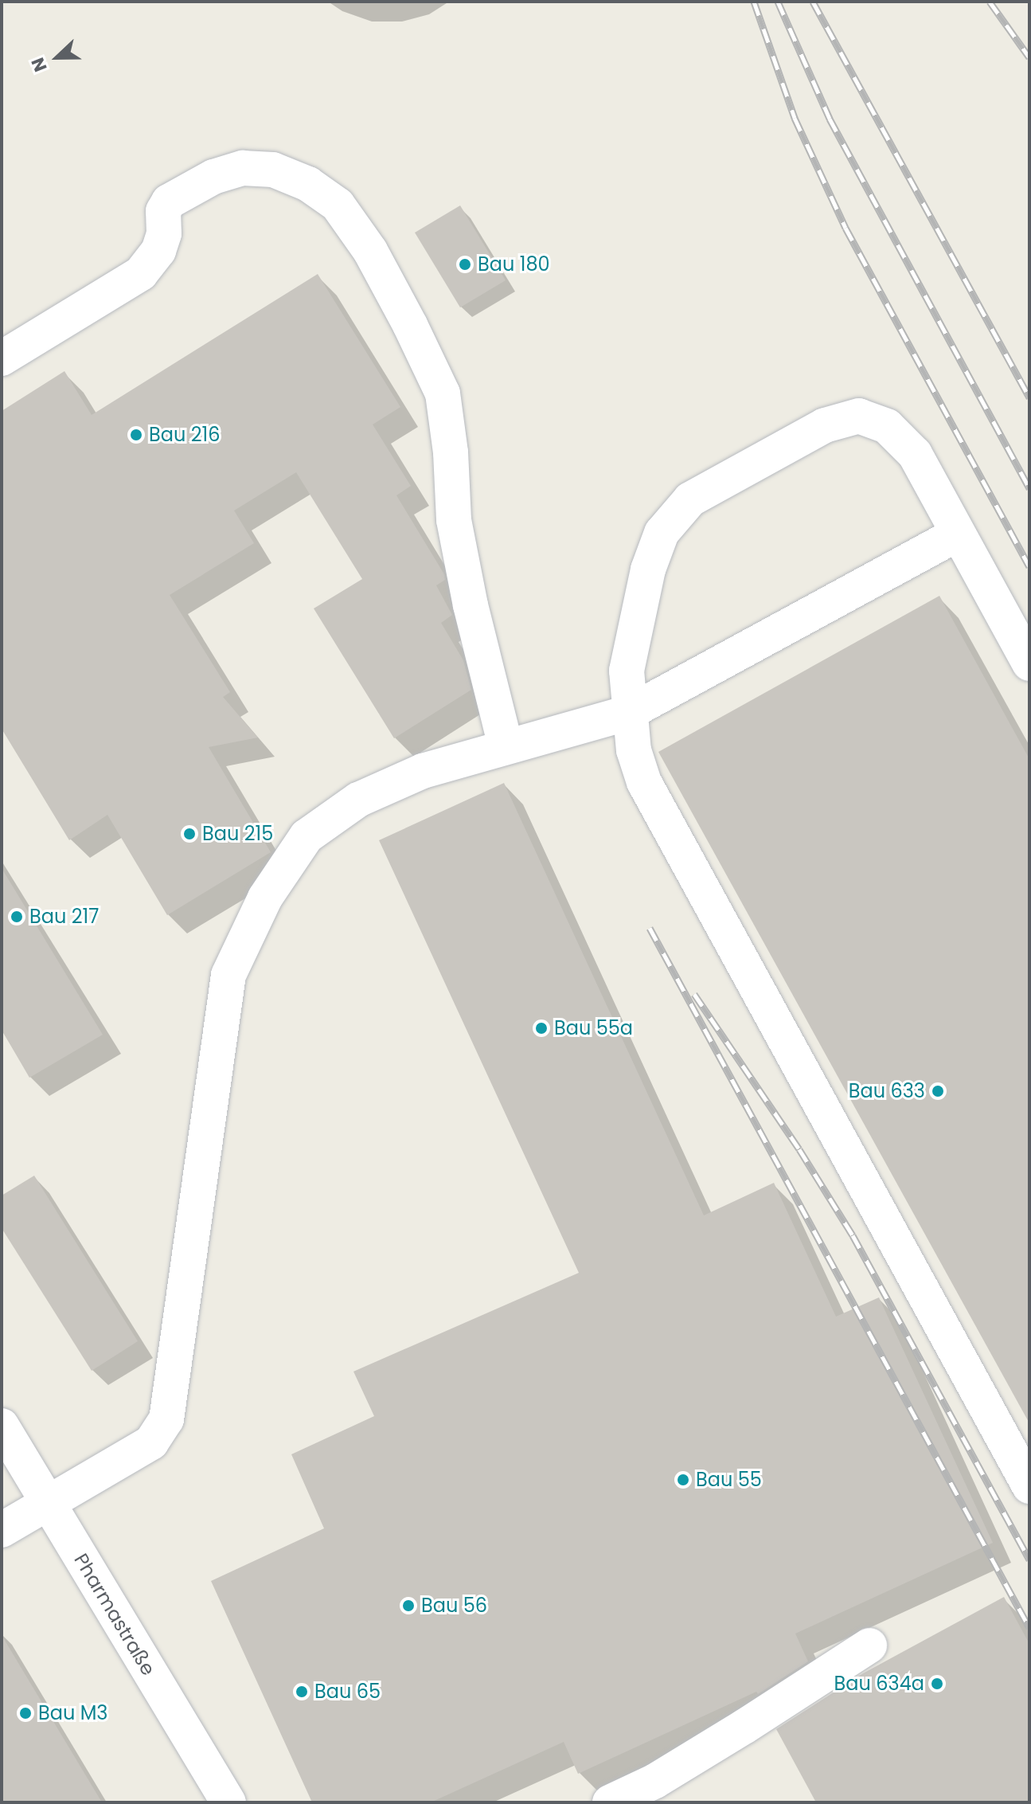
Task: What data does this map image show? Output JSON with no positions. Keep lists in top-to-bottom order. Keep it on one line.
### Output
{"streets":{"street":["Pharmastraße"]},"places":["Bau 180","Bau 216","Bau 215","Bau 217","Bau 55a","Bau 633","Bau 55","Bau 56","Bau 634a","Bau 65","Bau M3"],"north":"left"}
